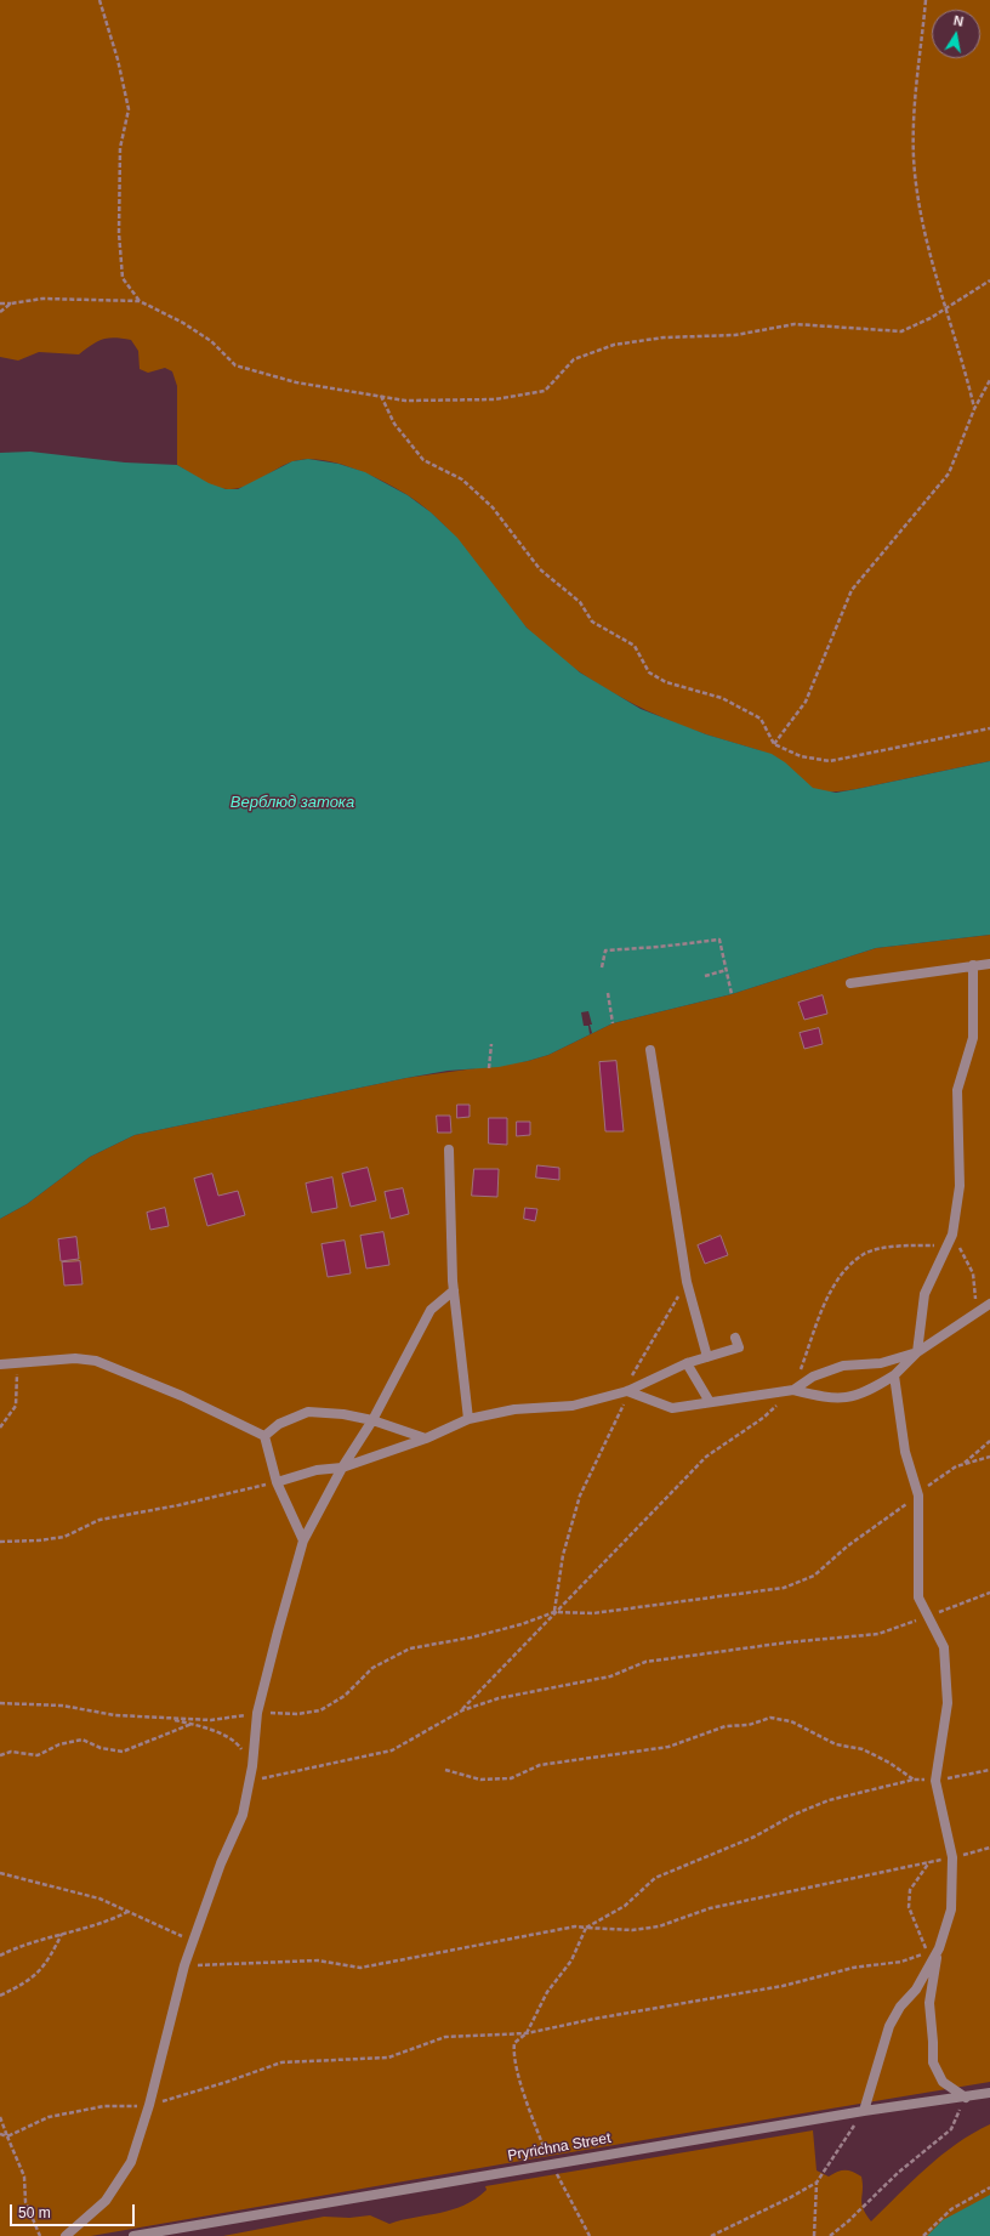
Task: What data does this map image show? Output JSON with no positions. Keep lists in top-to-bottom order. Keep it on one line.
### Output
{"streets":{"lane":["Pryrichna Street"]},"water":["Верблюд затока"],"scale_bar":"50 m","north":"top"}
